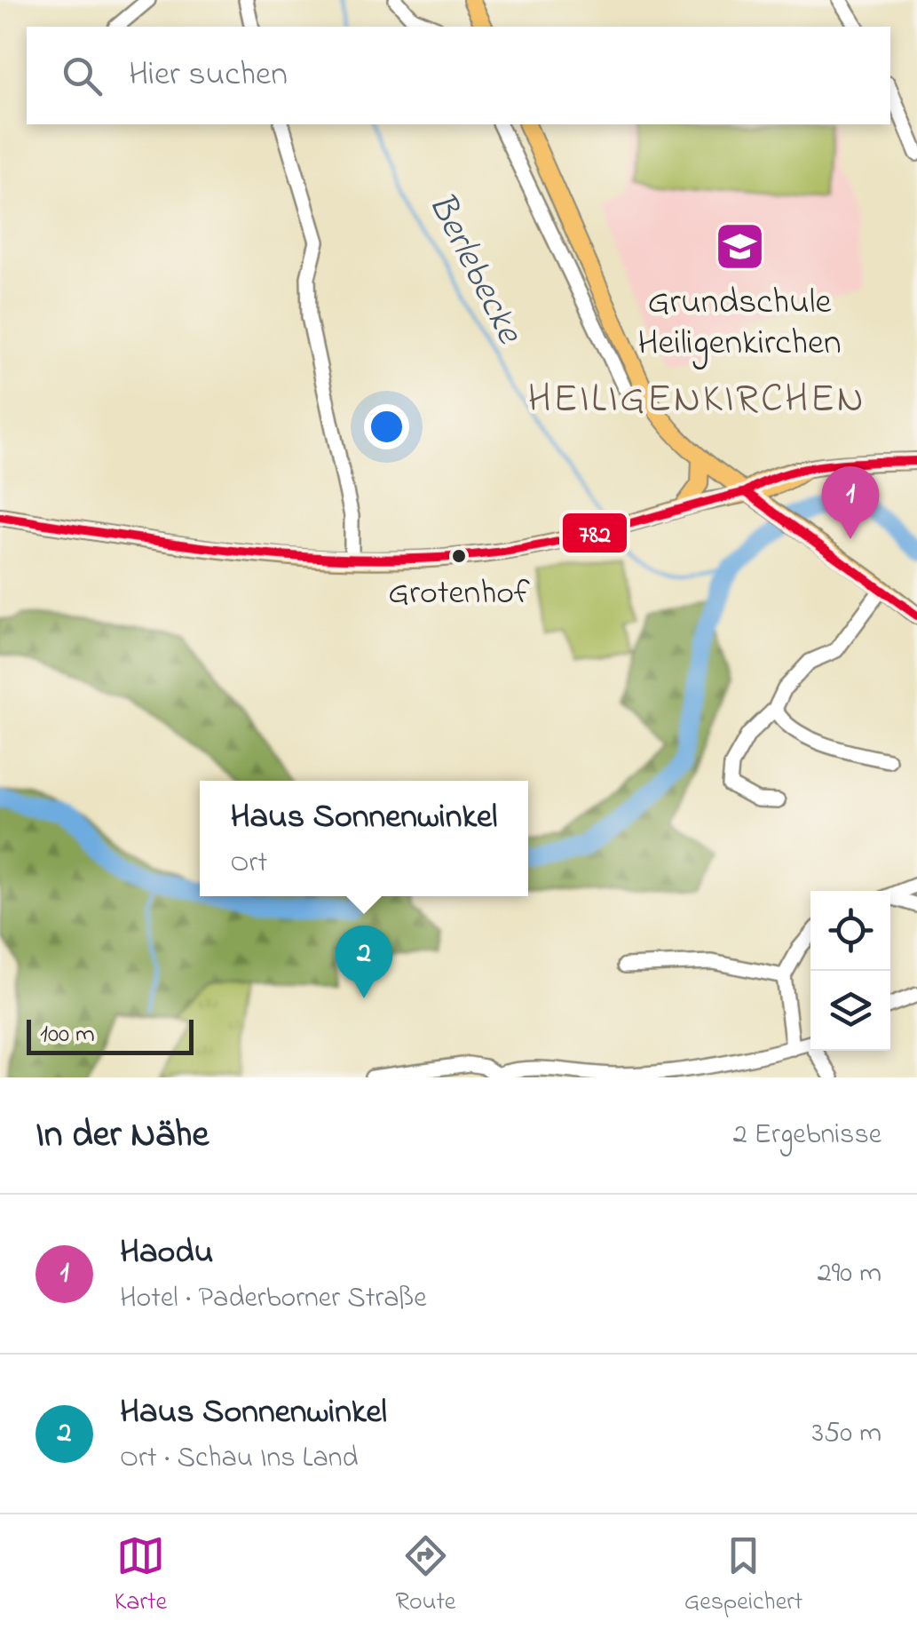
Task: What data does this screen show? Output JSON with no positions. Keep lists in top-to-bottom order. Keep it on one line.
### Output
{"districts":["HEILIGENKIRCHEN"],"water":["Berlebecke"],"places":{"school or university":["Grundschule Heiligenkirchen"],"other":["Grotenhof"]},"lines":["transit line 782"],"scale_bar":"100 m","page":{"search":"Hier suchen","pins":["1","2"],"popup":["Haus Sonnenwinkel","Ort"],"scale":"100 m","heading":["In der Nähe","2 Ergebnisse"],"list":[{"mark":"1","name":"Haodu","note":"Hotel · Paderborner Straße","value":"290 m"},{"mark":"2","name":"Haus Sonnenwinkel","note":"Ort · Schau Ins Land","value":"350 m"}],"nav":["Karte","Route","Gespeichert"]}}
